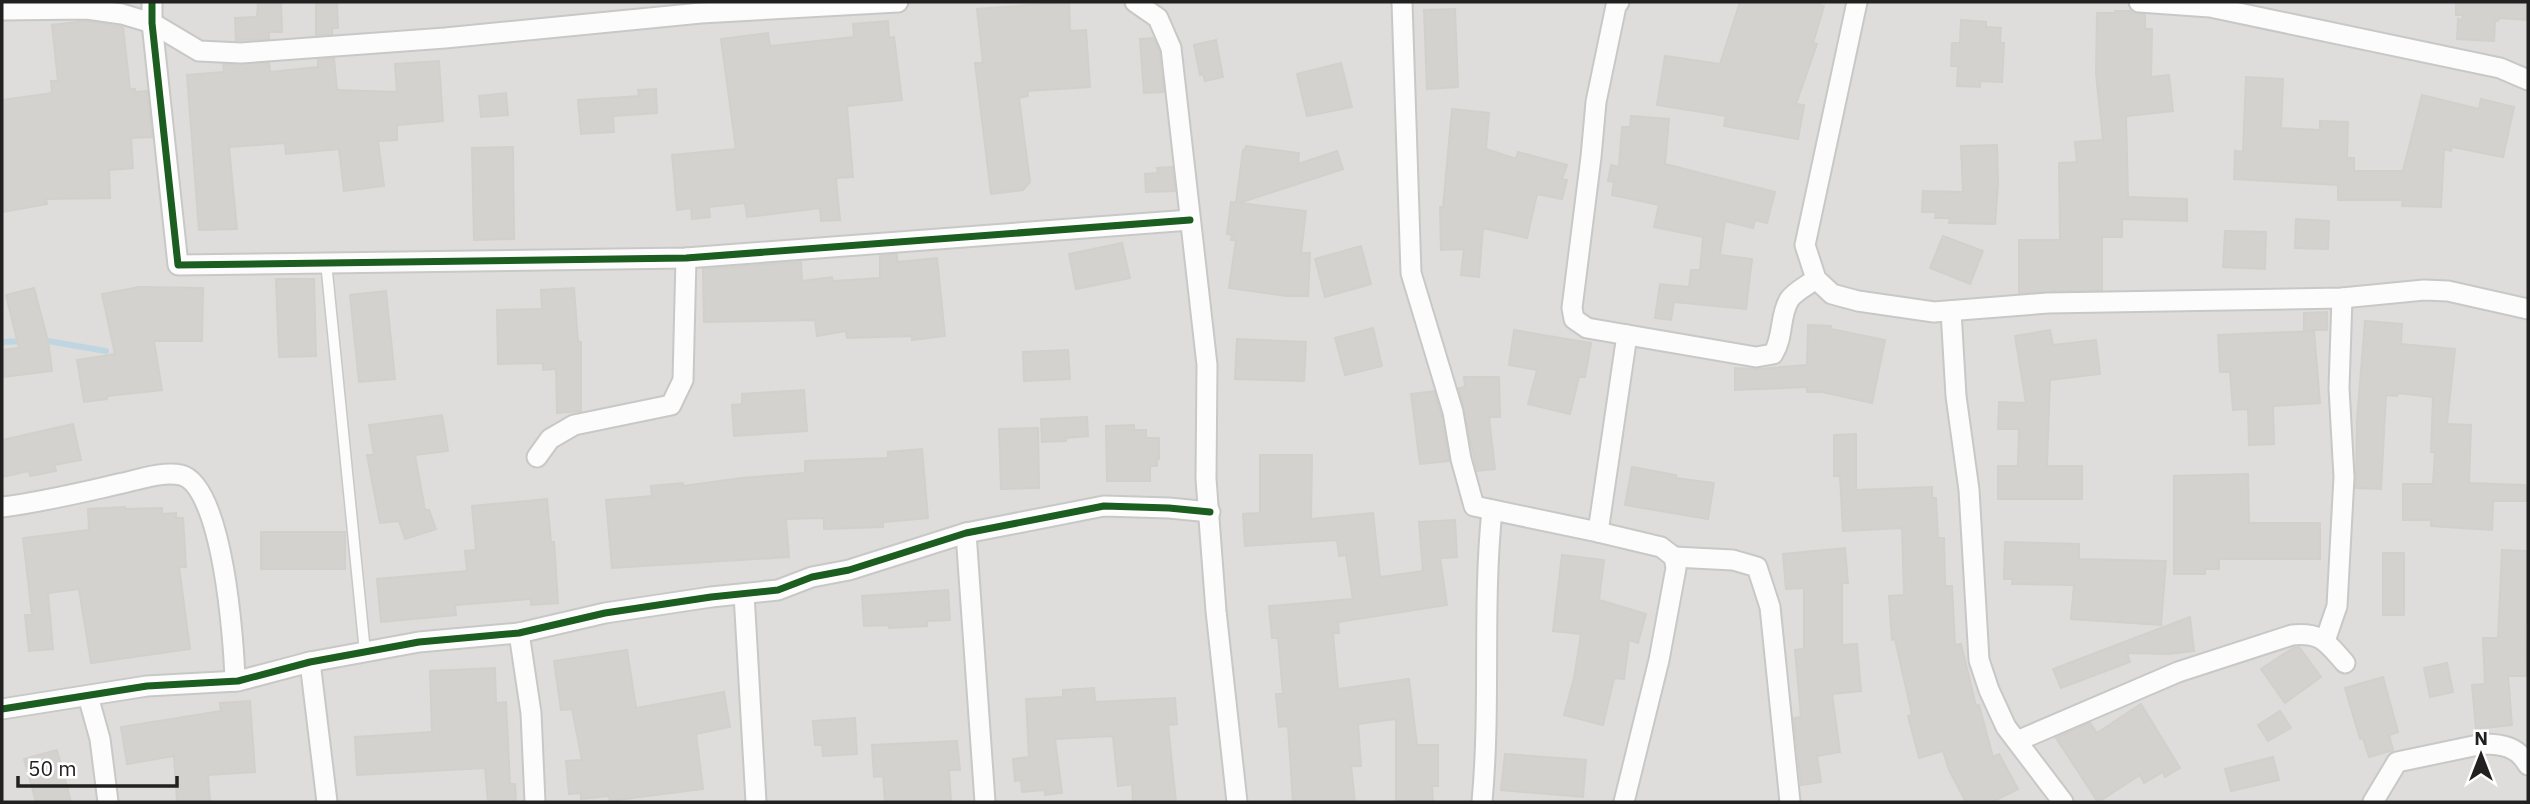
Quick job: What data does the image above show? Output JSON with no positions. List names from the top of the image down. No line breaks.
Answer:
{"scale_bar":"50 m","north":"top"}
